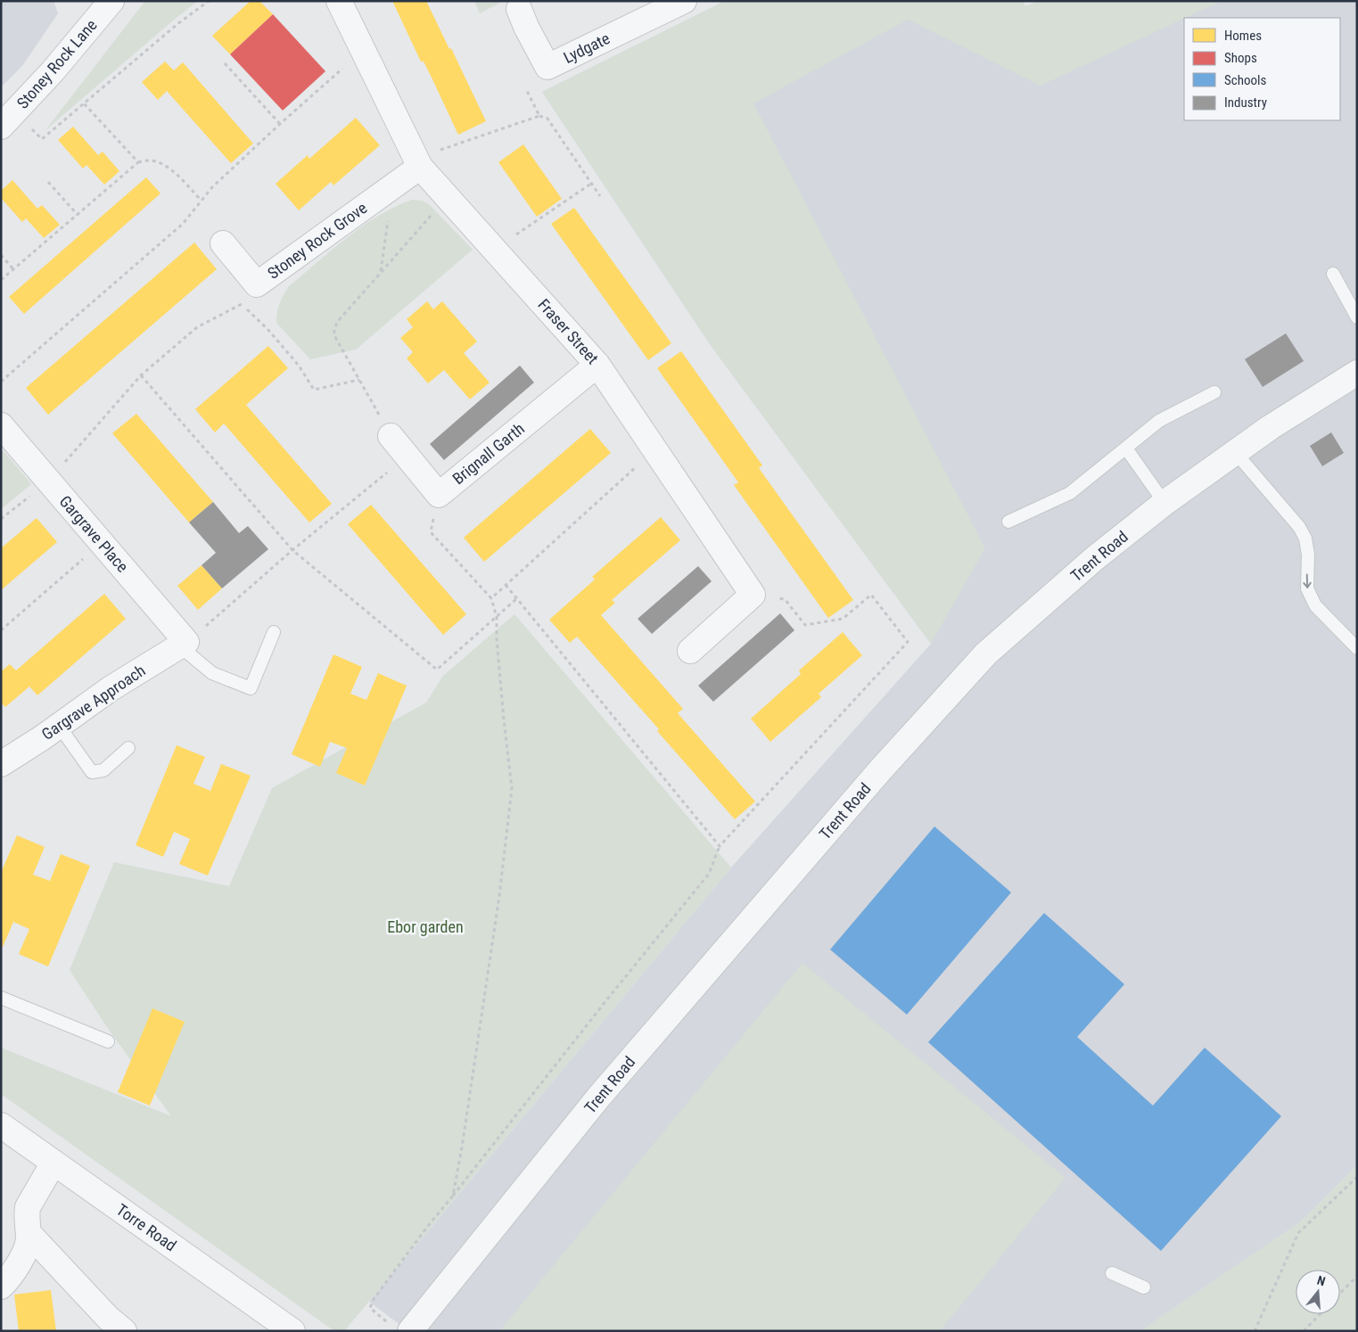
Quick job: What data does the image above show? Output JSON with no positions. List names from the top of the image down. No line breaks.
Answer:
{"streets":{"street":["Lydgate","Stoney Rock Lane","Stoney Rock Grove","Fraser Street","Brignall Garth","Gargrave Place","Trent Road","Gargrave Approach","Torre Road"]},"crossings":[["Stoney Rock Grove","Fraser Street"],["Fraser Street","Brignall Garth"],["Gargrave Place","Gargrave Approach"]],"parks":["Ebor garden"],"legend":["Homes","Shops","Schools","Industry"],"north":"top"}
